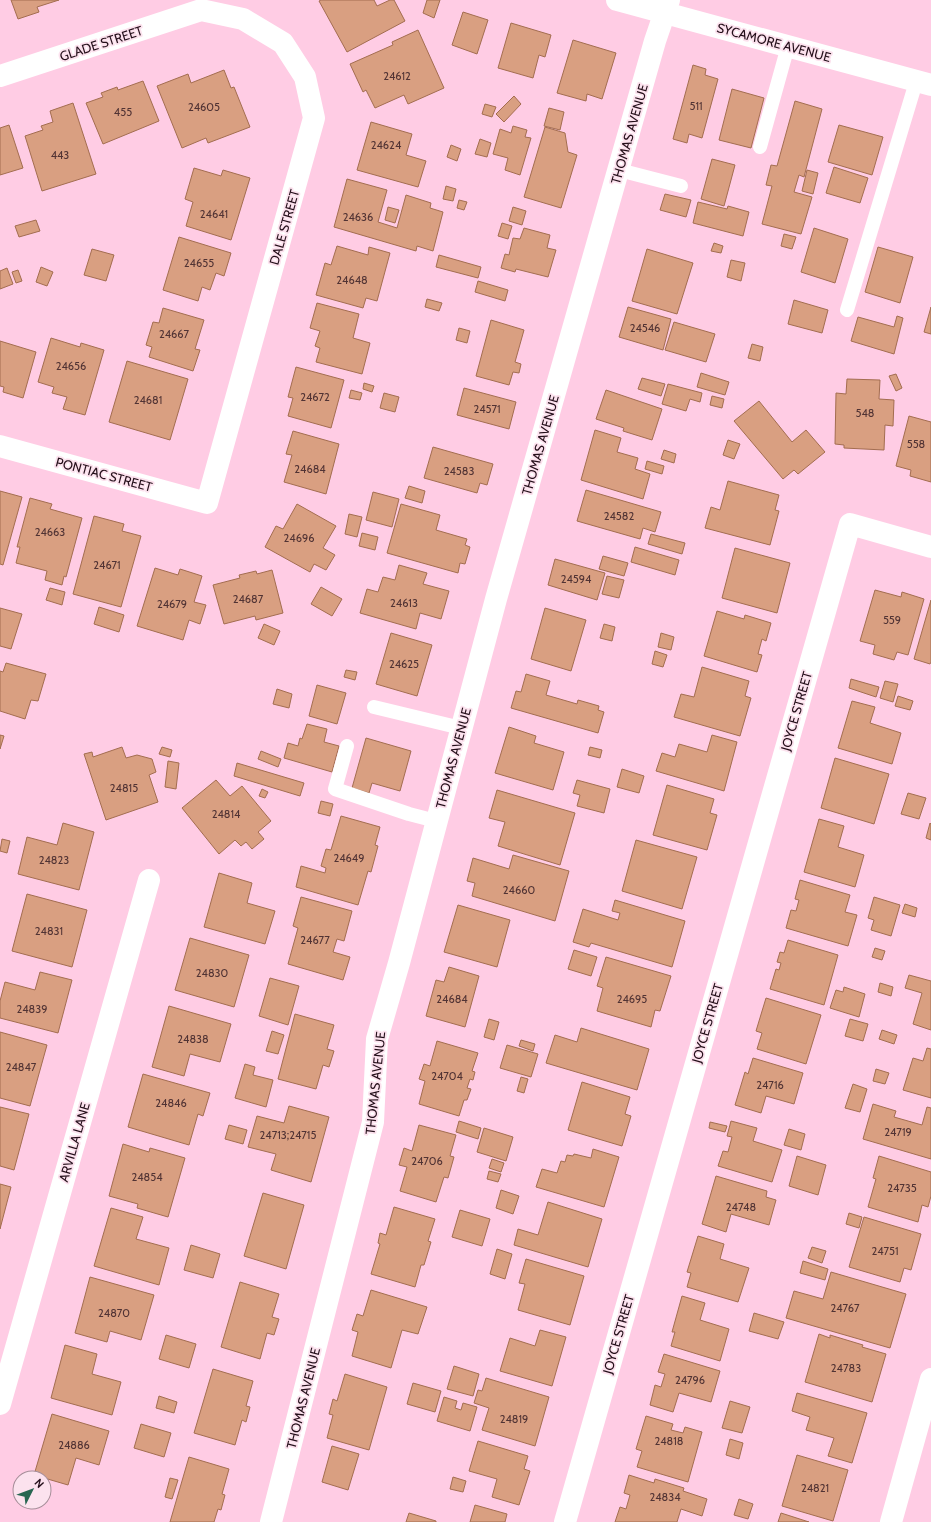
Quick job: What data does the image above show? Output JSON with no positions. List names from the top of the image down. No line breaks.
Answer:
{"streets":{"street":["SYCAMORE AVENUE","GLADE STREET","THOMAS AVENUE","DALE STREET","PONTIAC STREET","JOYCE STREET","ARVILLA LANE"]},"crossings":[["SYCAMORE AVENUE","THOMAS AVENUE"],["GLADE STREET","DALE STREET"],["DALE STREET","PONTIAC STREET"]],"house_numbers":["24612","511","24605","455","24624","443","24641","24636","24655","24648","24546","24667","24656","24672","24681","24571","548","558","24684","24583","24582","24663","24696","24671","24594","24687","24613","24679","559","24625","24815","24814","24649","24823","24660","24831","24677","24830","24684","24695","24839","24838","24847","24704","24716","24846","24719","24713;24715","24706","24854","24735","24748","24751","24767","24870","24783","24796","24819","24818","24886","24821","24834"],"north":"top right"}
